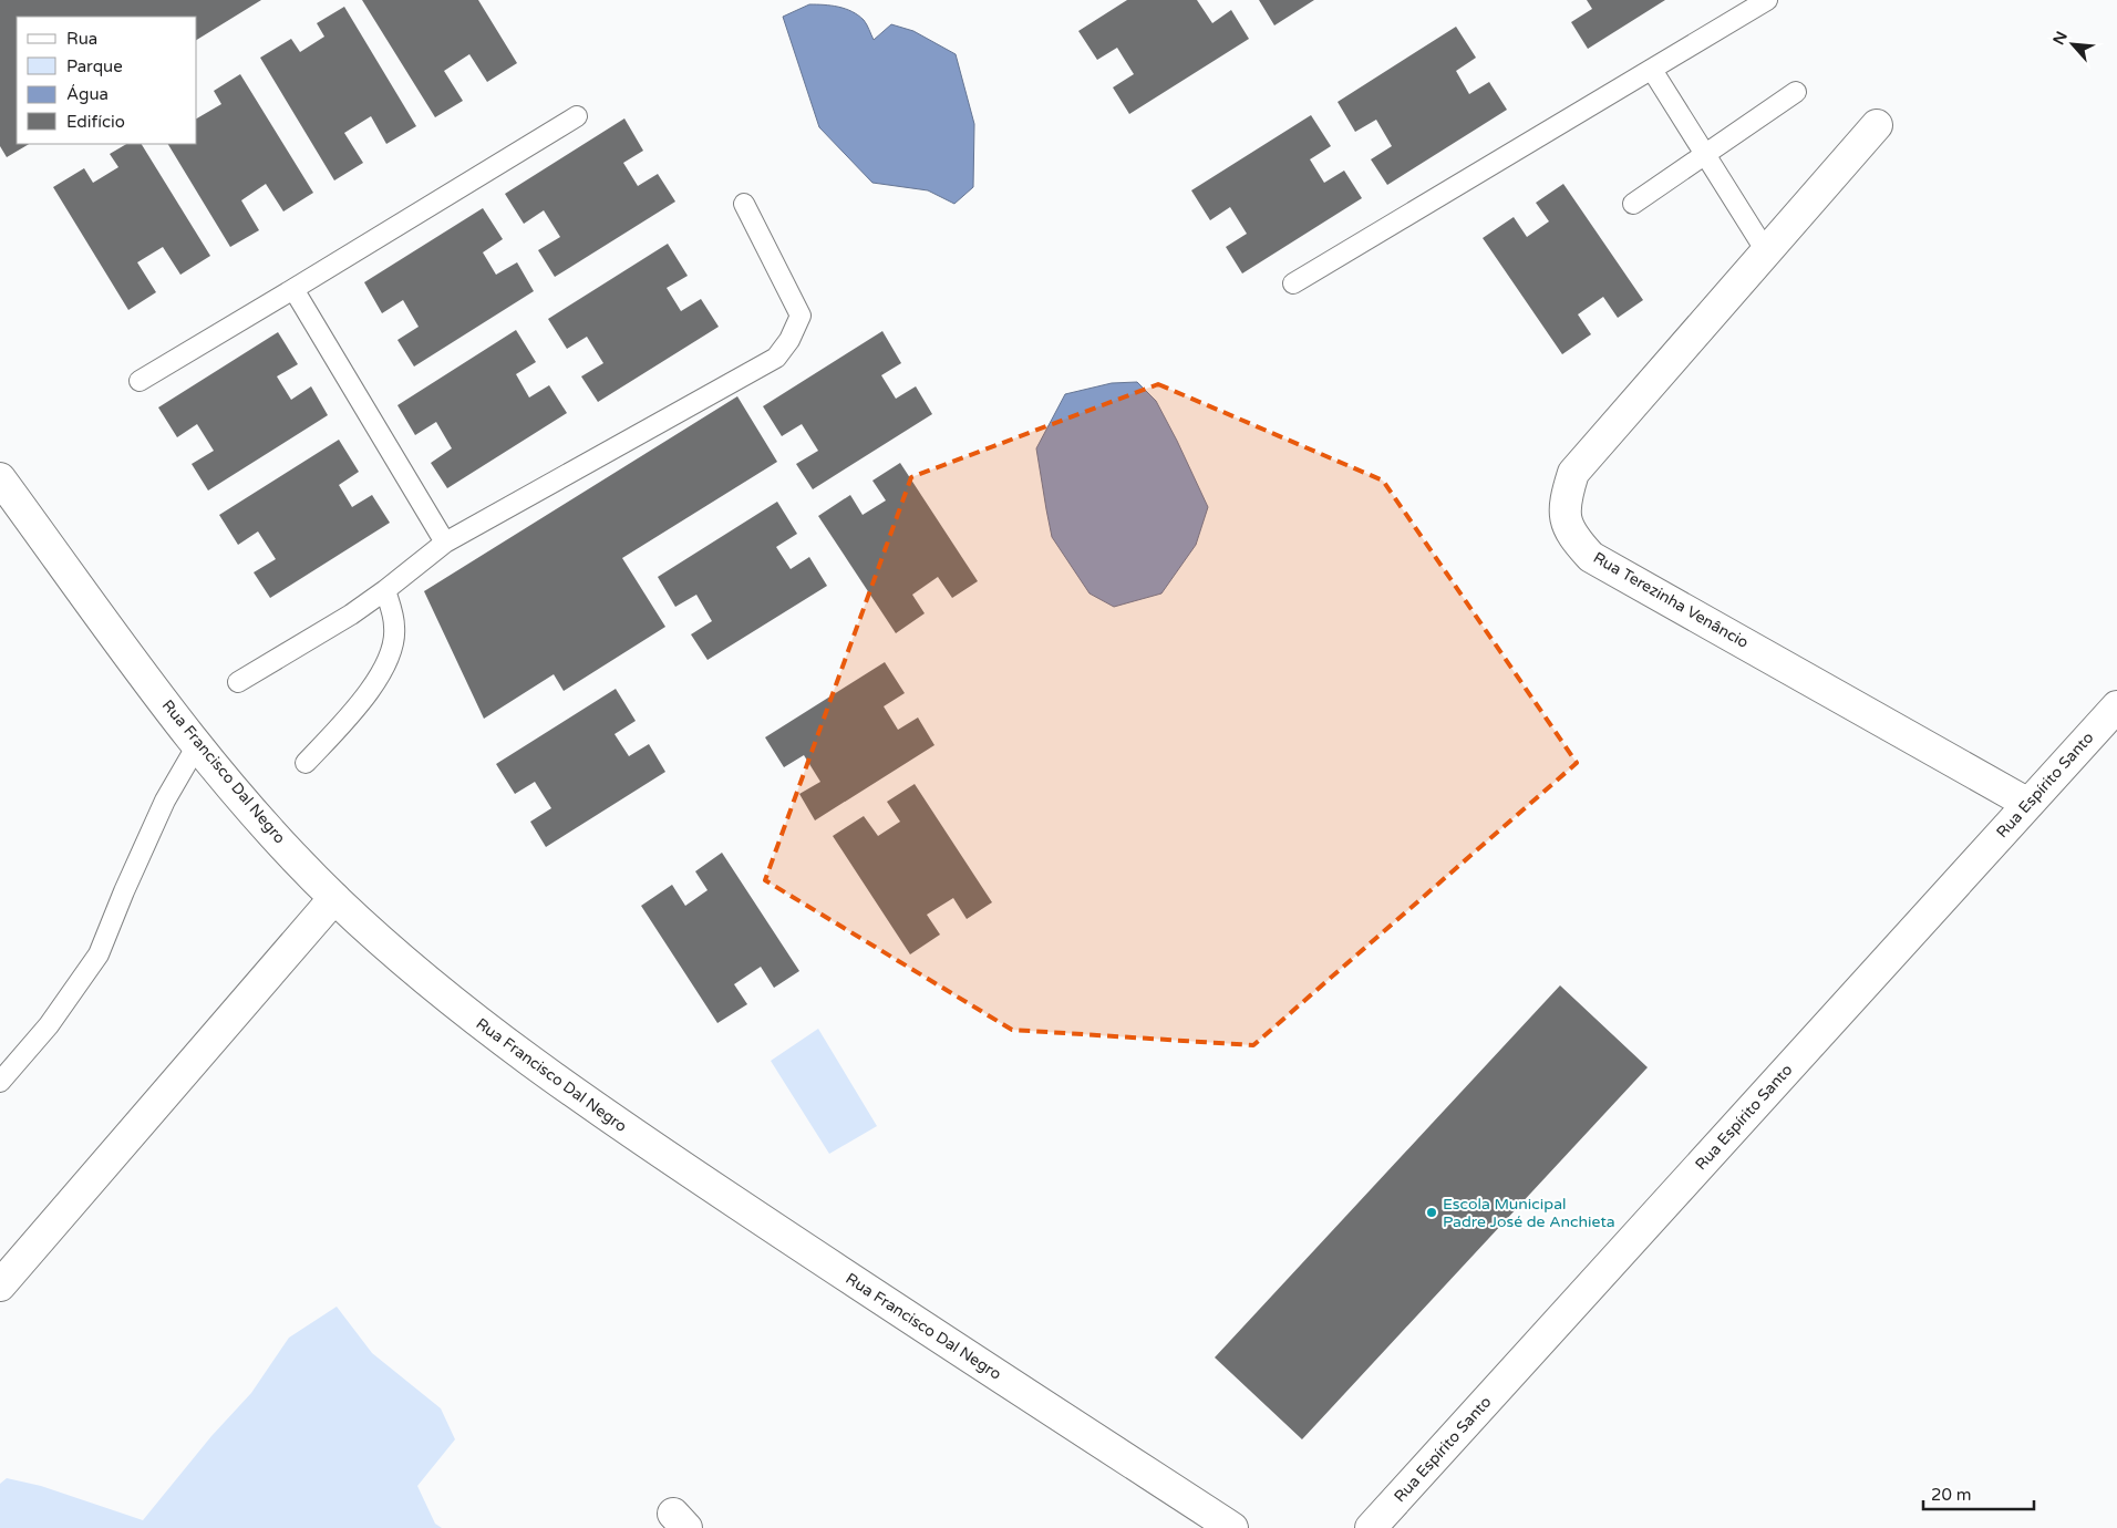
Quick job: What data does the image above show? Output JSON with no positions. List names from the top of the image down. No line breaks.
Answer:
{"streets":{"street":["Rua Terezinha Venâncio","Rua Francisco Dal Negro","Rua Espírito Santo"]},"crossings":[["Rua Terezinha Venâncio","Rua Espírito Santo"]],"places":["Escola Municipal Padre José de Anchieta"],"legend":["Rua","Parque","Água","Edifício"],"scale_bar":"20 m","north":"top left"}
